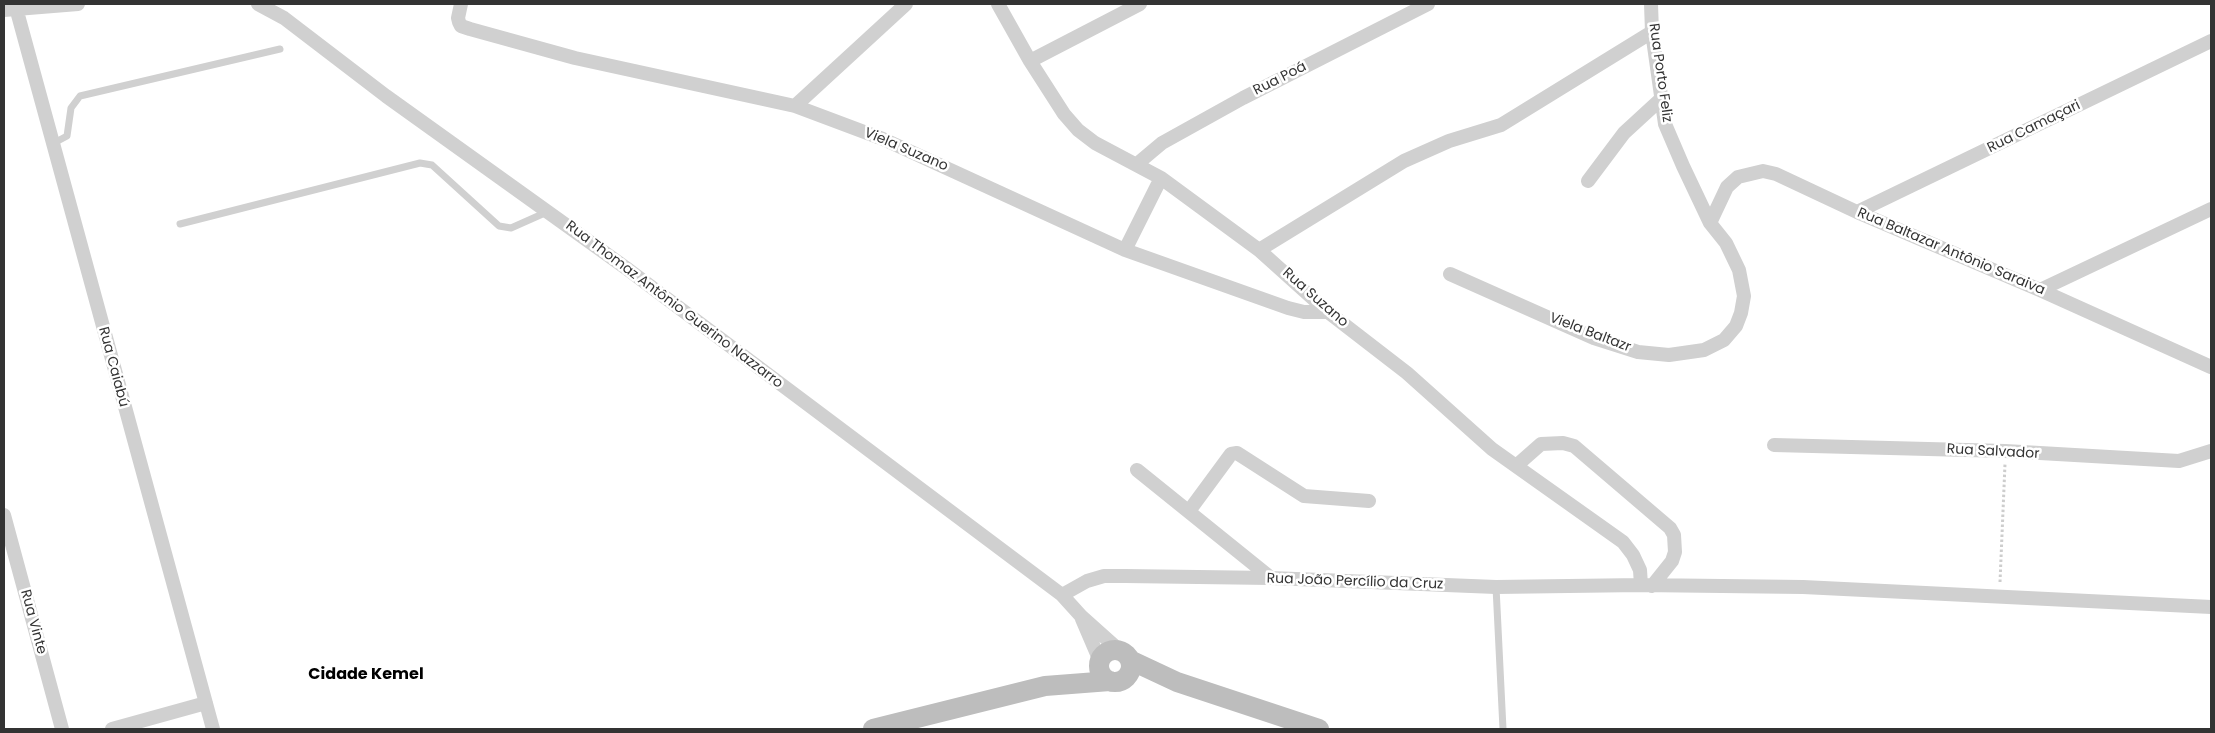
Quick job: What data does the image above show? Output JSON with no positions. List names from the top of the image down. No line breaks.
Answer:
{"streets":{"street":["Rua Porto Feliz","Rua Poá","Rua Camaçari","Viela Suzano","Rua Baltazar Antônio Saraiva","Rua Suzano","Rua Thomaz Antônio Guerino Nazzarro","Viela Baltazr","Rua Caiabú","Rua Salvador","Rua João Percílio da Cruz","Rua Vinte"]},"crossings":[["Rua Porto Feliz","Rua Baltazar Antônio Saraiva"],["Rua Porto Feliz","Viela Baltazr"],["Rua Poá","Rua Suzano"],["Rua Camaçari","Rua Baltazar Antônio Saraiva"],["Viela Suzano","Rua Suzano"],["Rua Baltazar Antônio Saraiva","Viela Baltazr"],["Rua Suzano","Rua João Percílio da Cruz"],["Rua Thomaz Antônio Guerino Nazzarro","Rua João Percílio da Cruz"]],"districts":["Cidade Kemel"]}
